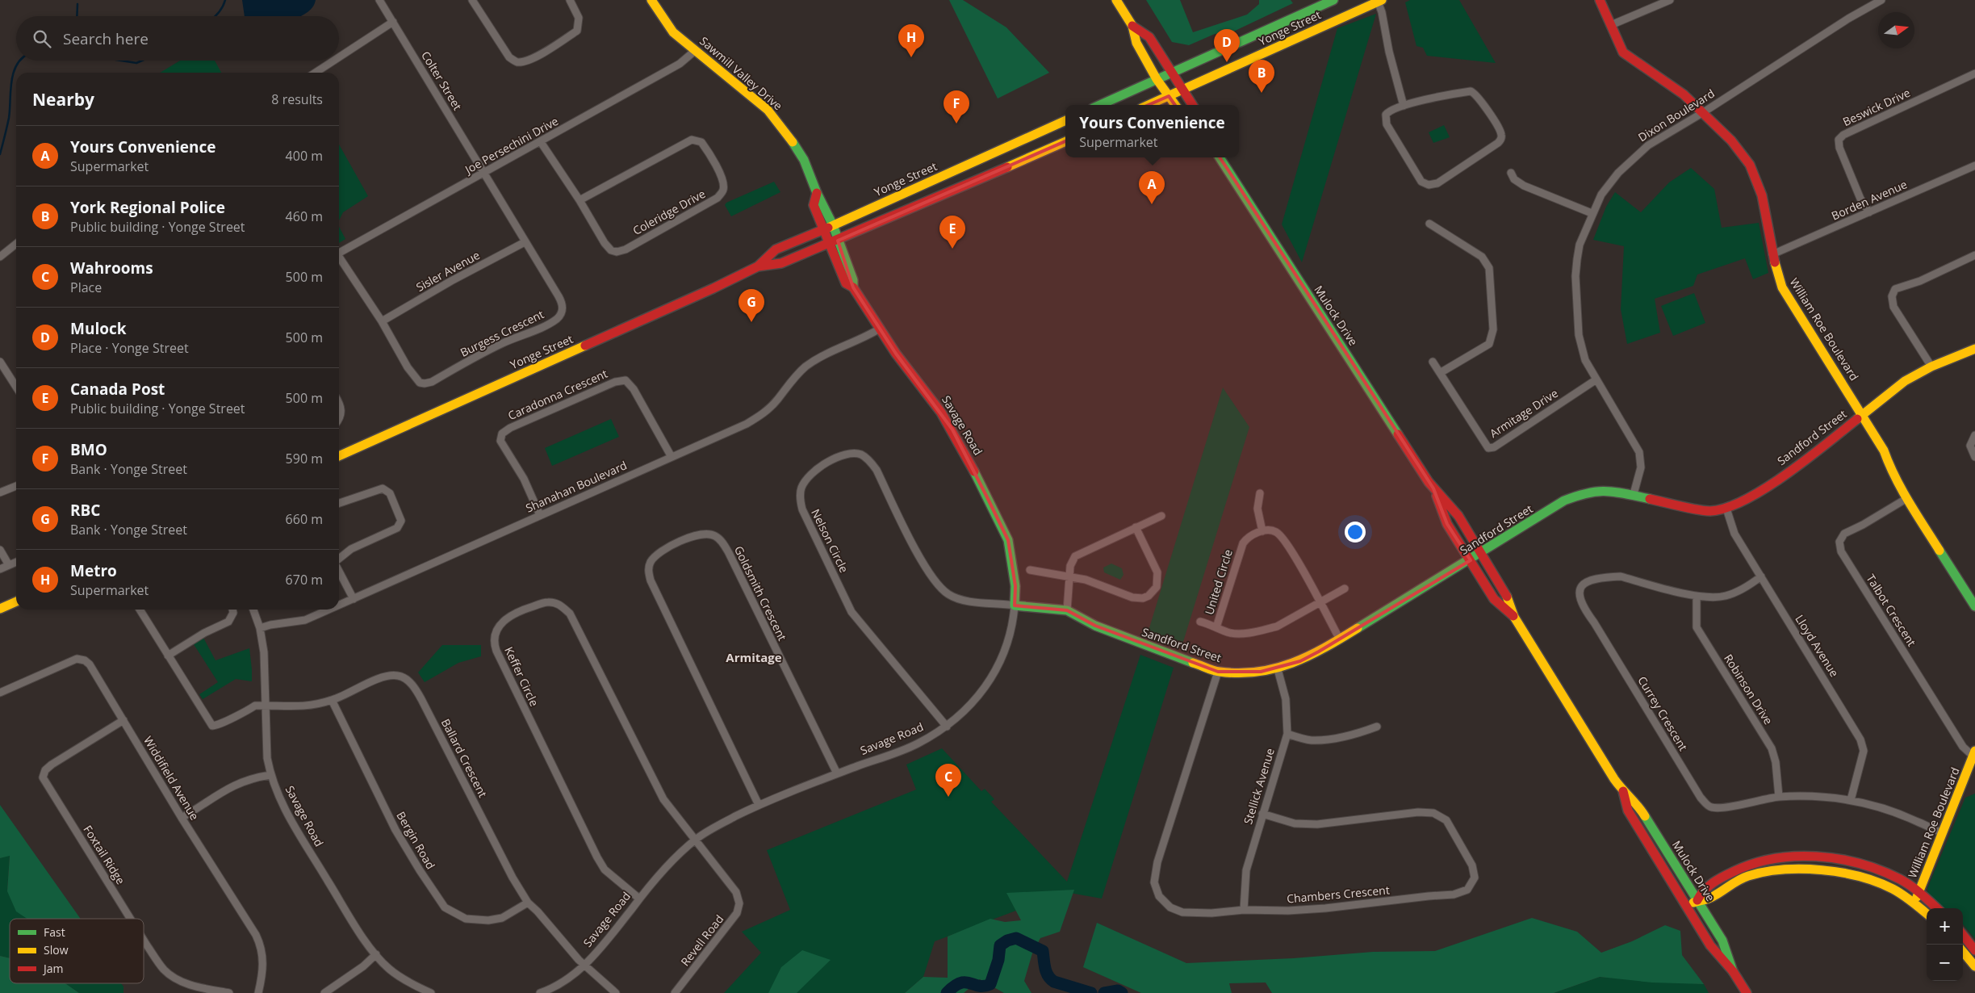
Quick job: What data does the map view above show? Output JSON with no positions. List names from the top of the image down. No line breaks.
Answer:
{"streets":{"main road":["Yonge Street","Sawmill Valley Drive","Mulock Drive","William Roe Boulevard","Savage Road","Sandford Street"],"street":["Colter Street","Beswick Drive","Dixon Boulevard","Joe Persechini Drive","Borden Avenue","Coleridge Drive","Sisler Avenue","Burgess Crescent","Caradonna Crescent","Armitage Drive","Shanahan Boulevard","Nelson Circle","United Circle","Goldsmith Crescent","Talbot Crescent","Lloyd Avenue","Keffer Circle","Robinson Drive","Currey Crescent","Ballard Crescent","Widdifield Avenue","Stellick Avenue","Bergin Road","Foxtail Ridge","Chambers Crescent","Revell Road"]},"crossings":[["Yonge Street","Sawmill Valley Drive"],["Yonge Street","Savage Road"],["Sawmill Valley Drive","Joe Persechini Drive"],["Sawmill Valley Drive","Savage Road"],["Colter Street","Joe Persechini Drive"],["Colter Street","Burgess Crescent"],["Beswick Drive","Borden Avenue"],["Dixon Boulevard","William Roe Boulevard"],["Dixon Boulevard","Armitage Drive"],["Dixon Boulevard","Sandford Street"],["Joe Persechini Drive","Coleridge Drive"],["Joe Persechini Drive","Burgess Crescent"],["Borden Avenue","William Roe Boulevard"],["Sisler Avenue","Burgess Crescent"],["Mulock Drive","Sandford Street"],["William Roe Boulevard","Sandford Street"],["William Roe Boulevard","Talbot Crescent"],["William Roe Boulevard","Currey Crescent"],["Caradonna Crescent","Shanahan Boulevard"],["Savage Road","Sandford Street"],["Savage Road","Shanahan Boulevard"],["Savage Road","Nelson Circle"],["Savage Road","Goldsmith Crescent"],["Savage Road","Keffer Circle"],["Savage Road","Ballard Crescent"],["Savage Road","Revell Road"],["Sandford Street","Nelson Circle"],["Sandford Street","Lloyd Avenue"],["Sandford Street","Stellick Avenue"],["Sandford Street","Chambers Crescent"],["Lloyd Avenue","Currey Crescent"],["Keffer Circle","Revell Road"],["Robinson Drive","Currey Crescent"],["Ballard Crescent","Bergin Road"],["Widdifield Avenue","Foxtail Ridge"],["Stellick Avenue","Chambers Crescent"]],"districts":["Armitage"],"legend":["Fast","Slow","Jam"],"north":"right","page":{"search":"Search here","pins":["H","D","B","F","A","E","G","C"],"heading":["Nearby","8 results"],"popup":["Yours Convenience","Supermarket"],"list":[{"mark":"A","name":"Yours Convenience","note":"Supermarket","value":"400 m"},{"mark":"B","name":"York Regional Police","note":"Public building · Yonge Street","value":"460 m"},{"mark":"C","name":"Wahrooms","note":"Place","value":"500 m"},{"mark":"D","name":"Mulock","note":"Place · Yonge Street","value":"500 m"},{"mark":"E","name":"Canada Post","note":"Public building · Yonge Street","value":"500 m"},{"mark":"F","name":"BMO","note":"Bank · Yonge Street","value":"590 m"},{"mark":"G","name":"RBC","note":"Bank · Yonge Street","value":"660 m"},{"mark":"H","name":"Metro","note":"Supermarket","value":"670 m"}],"map_buttons":["+","−"]}}
